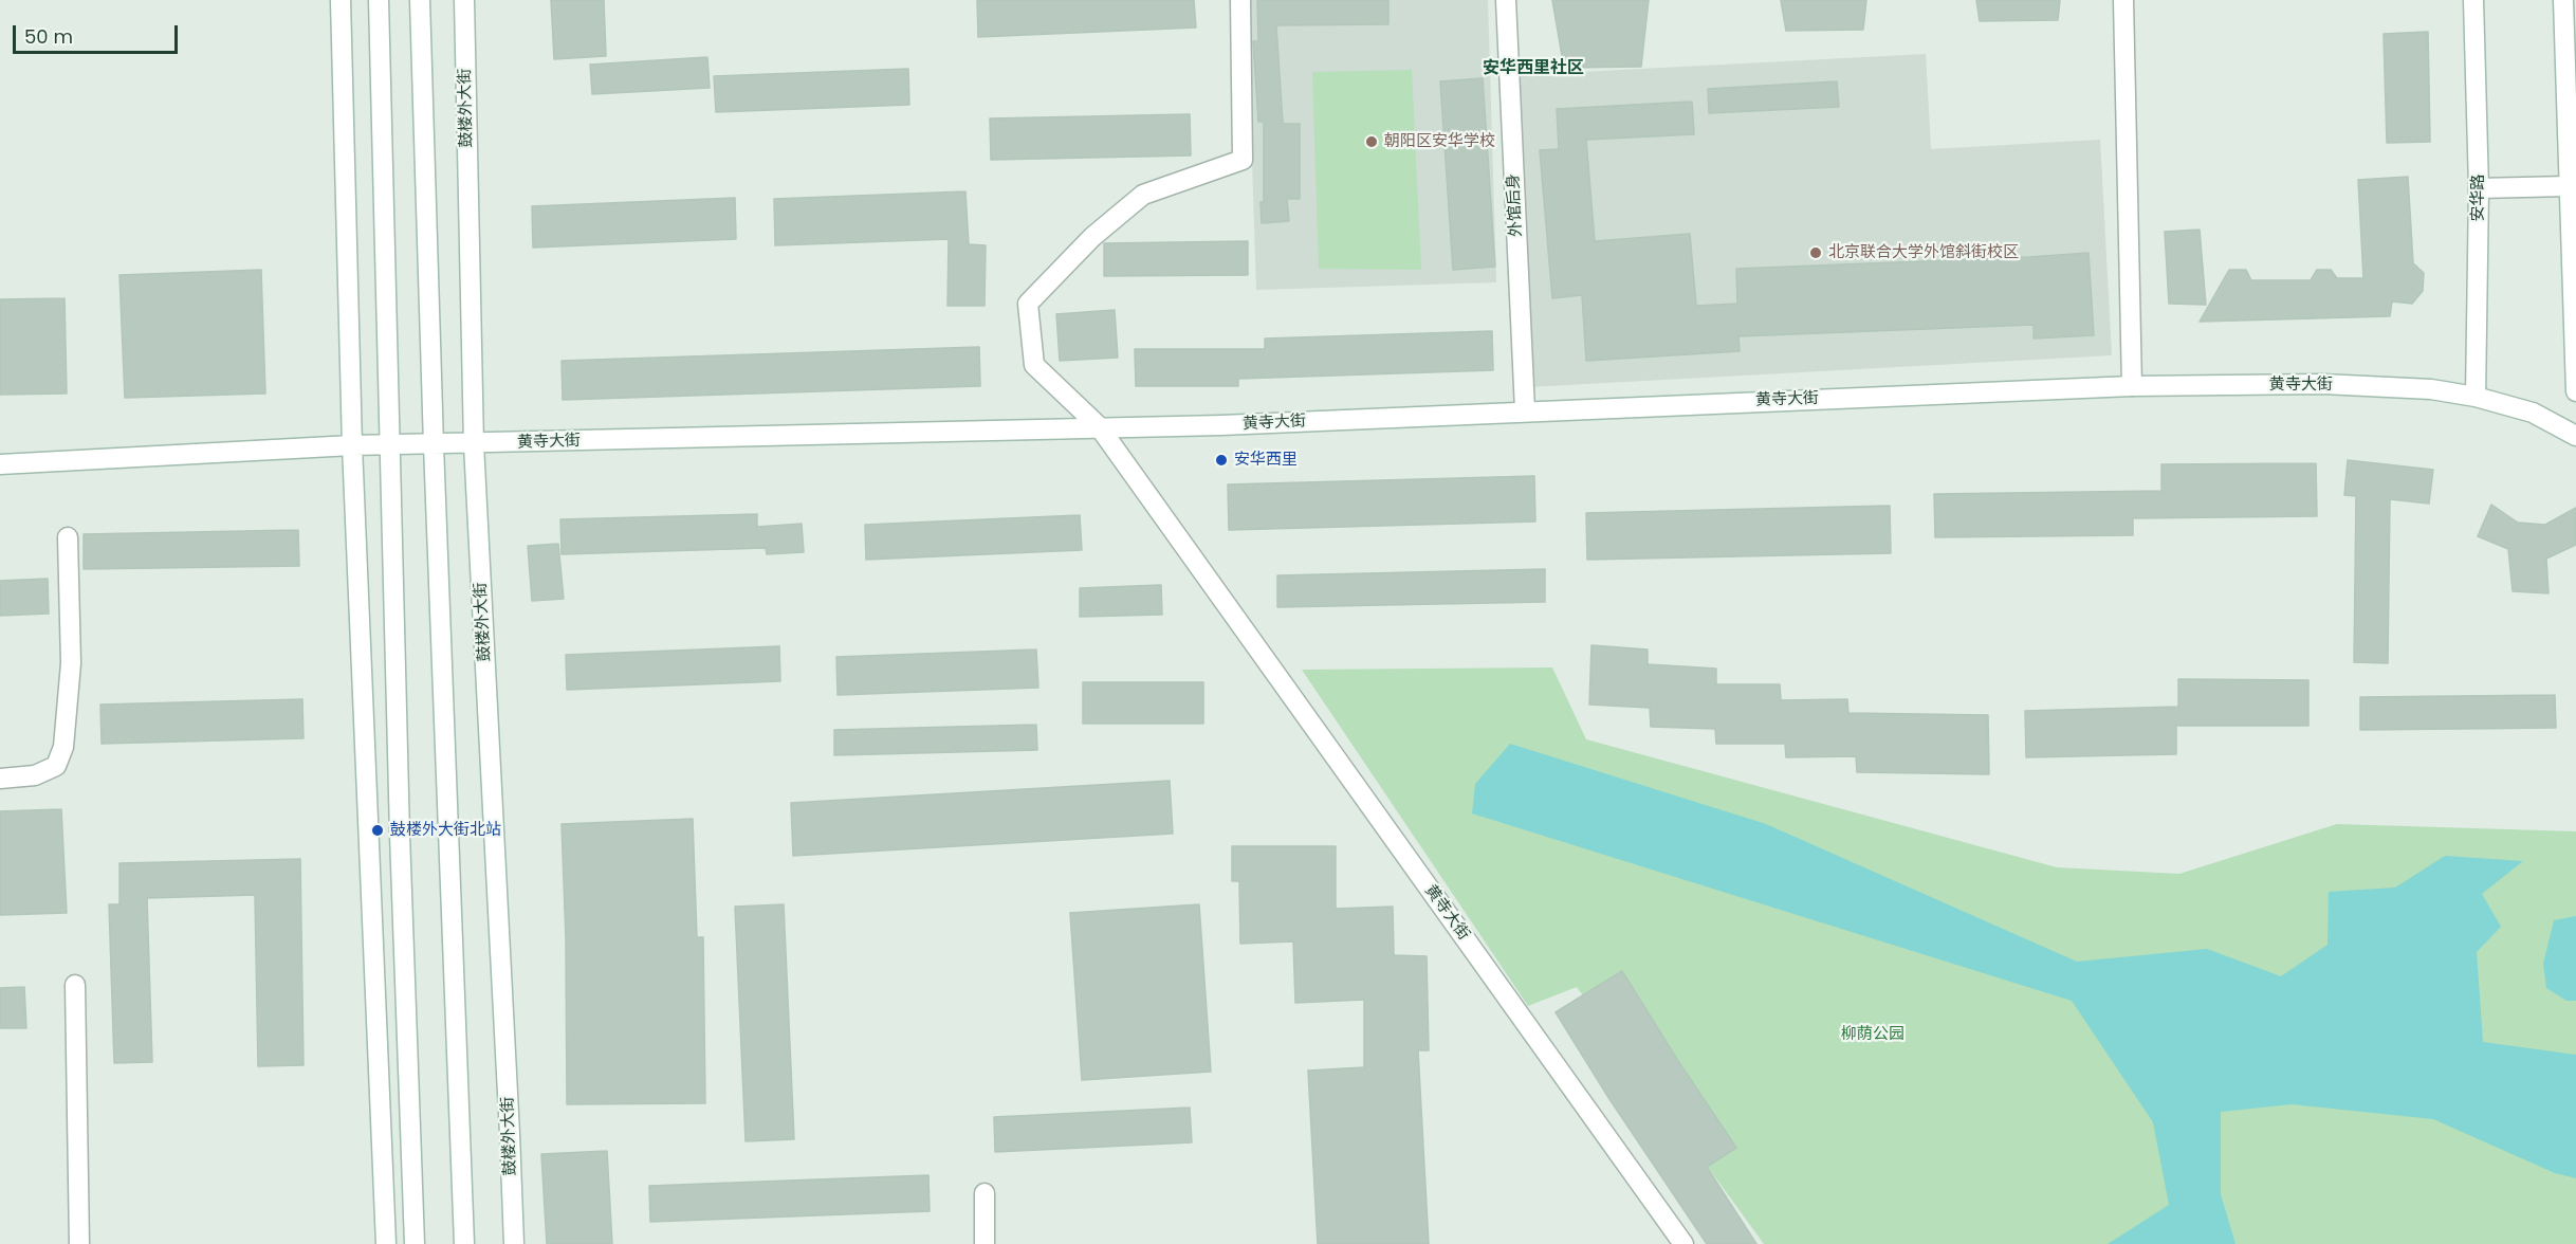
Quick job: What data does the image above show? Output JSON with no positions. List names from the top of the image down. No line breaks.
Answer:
{"streets":{"street":["鼓楼外大街","安华路","外馆后身","黄寺大街"]},"crossings":[["鼓楼外大街","黄寺大街"],["安华路","黄寺大街"],["外馆后身","黄寺大街"]],"districts":["安华西里社区"],"parks":["柳荫公园"],"places":["朝阳区安华学校","北京联合大学外馆斜街校区","安华西里","鼓楼外大街北站"],"scale_bar":"50 m"}
